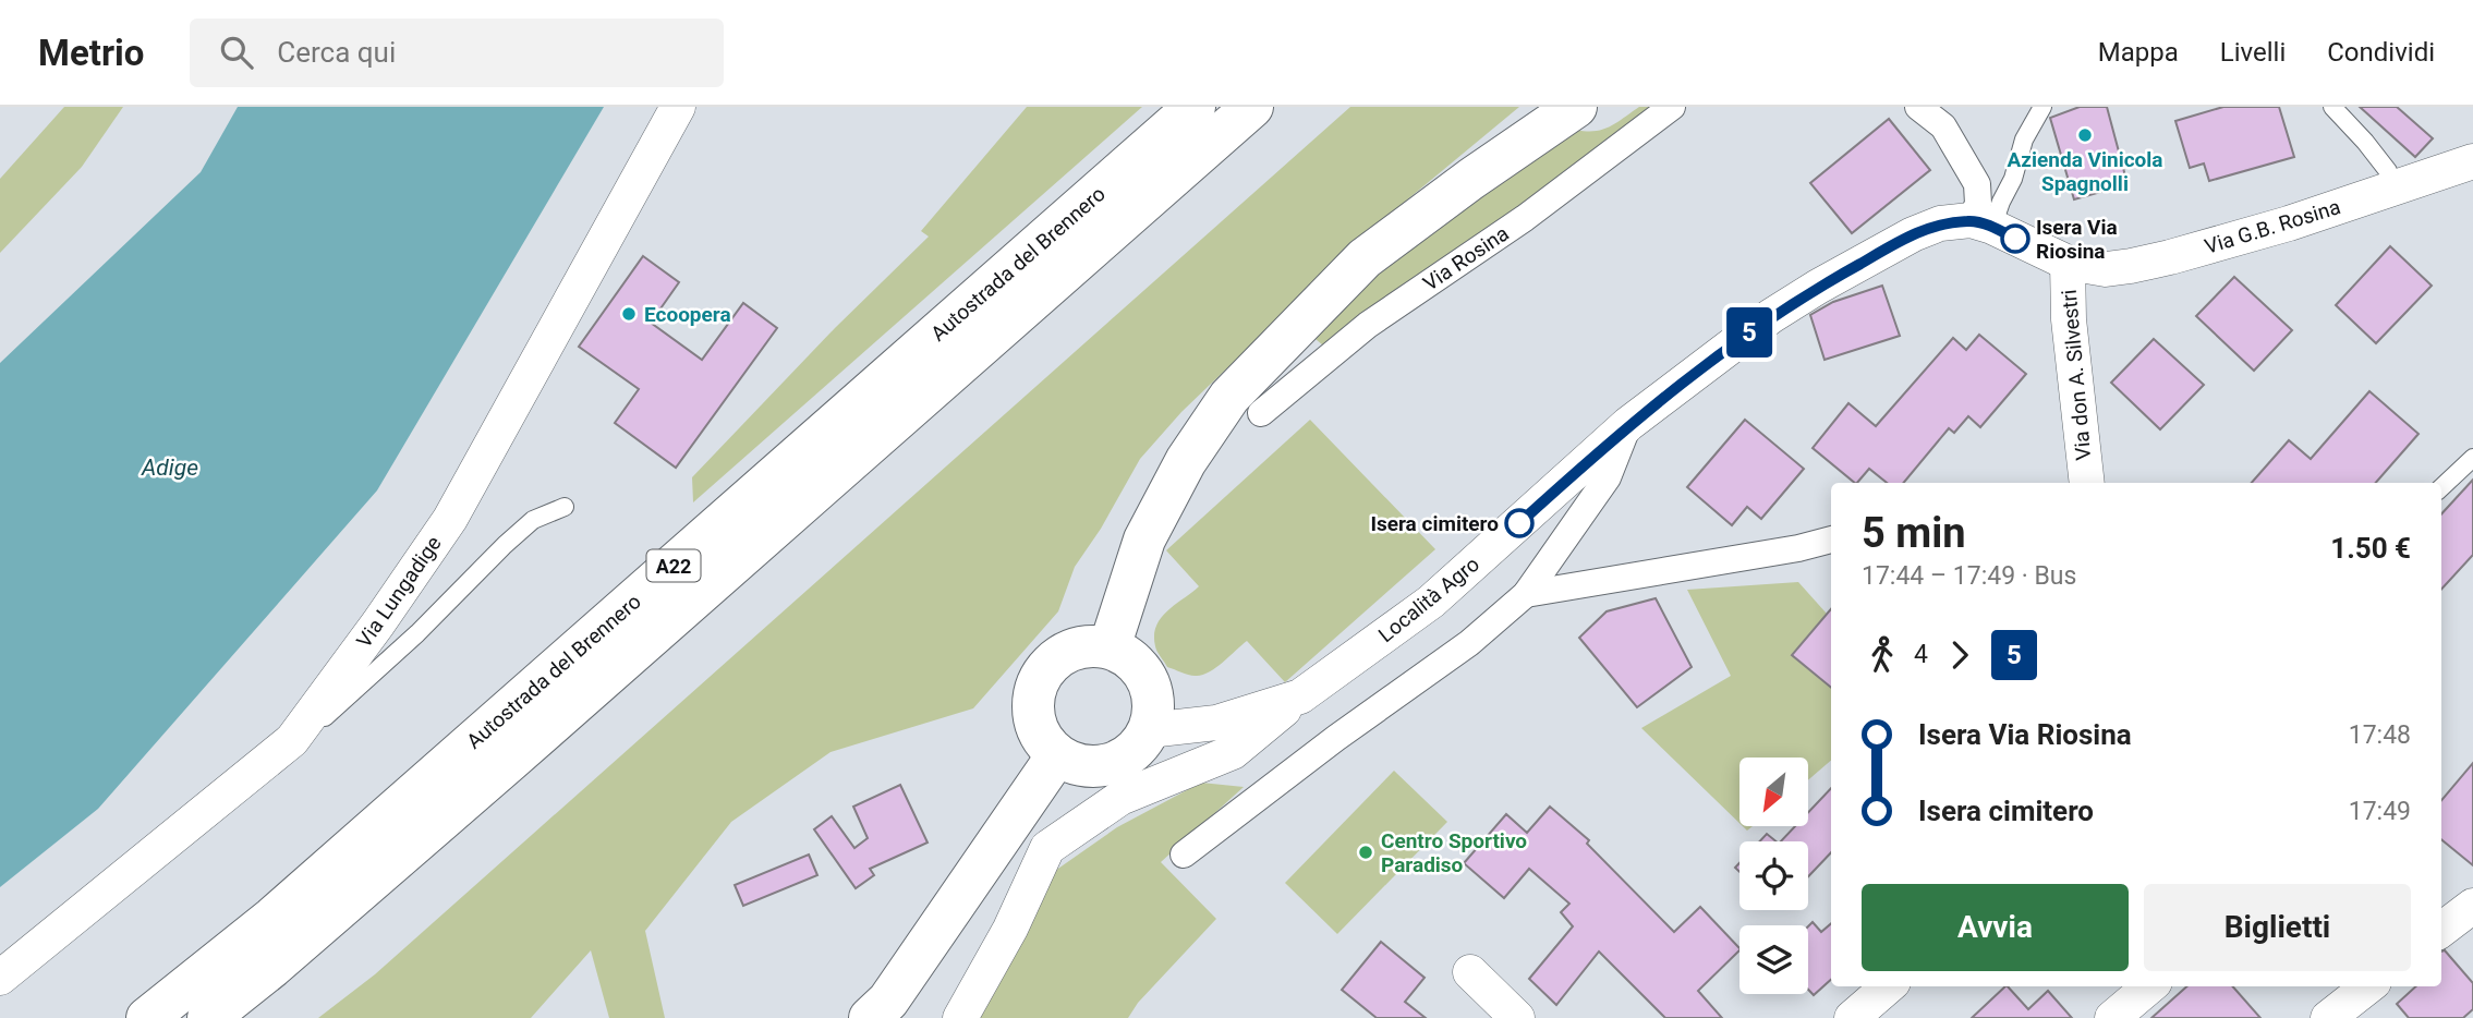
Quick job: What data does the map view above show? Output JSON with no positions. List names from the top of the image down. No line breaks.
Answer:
{"streets":{"main road":["Autostrada del Brennero","A22"],"street":["Via G.B. Rosina","Via Rosina","Via don A. Silvestri","Via Lungadige","Località Agro"]},"crossings":[["Via G.B. Rosina","Via don A. Silvestri"]],"water":["Adige"],"places":["Azienda Vinicola Spagnolli","Isera Via Riosina","Ecoopera","Isera cimitero","Centro Sportivo Paradiso"],"lines":["bus line 5"],"north":"bottom left","page":{"header":"Metrio","search":"Cerca qui","nav":["Mappa","Livelli","Condividi"],"on_map":"5","heading":["5 min","17:44 – 17:49 · Bus","1.50 €"],"legs":["4","5"],"list":[{"name":"Isera Via Riosina","value":"17:48"},{"name":"Isera cimitero","value":"17:49"}],"buttons":["Avvia","Biglietti"]}}
